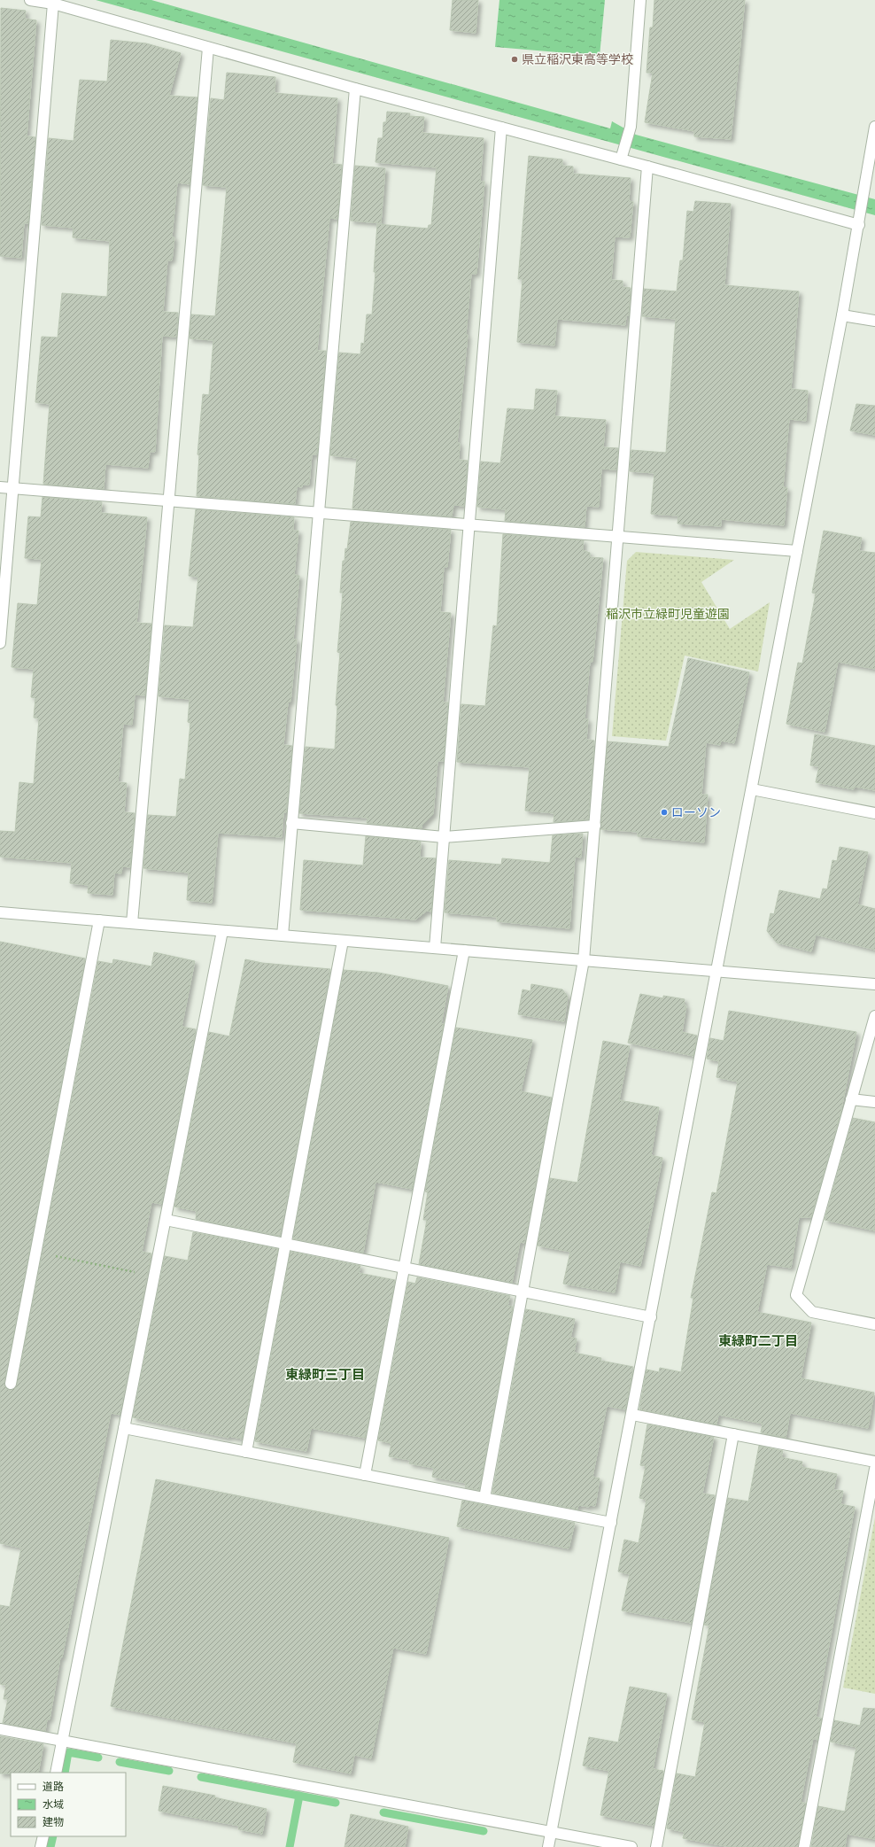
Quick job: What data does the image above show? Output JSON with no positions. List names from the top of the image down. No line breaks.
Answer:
{"districts":["東緑町二丁目","東緑町三丁目"],"parks":["稲沢市立緑町児童遊園"],"places":["県立稲沢東高等学校","ローソン"],"legend":["道路","水域","建物"]}
